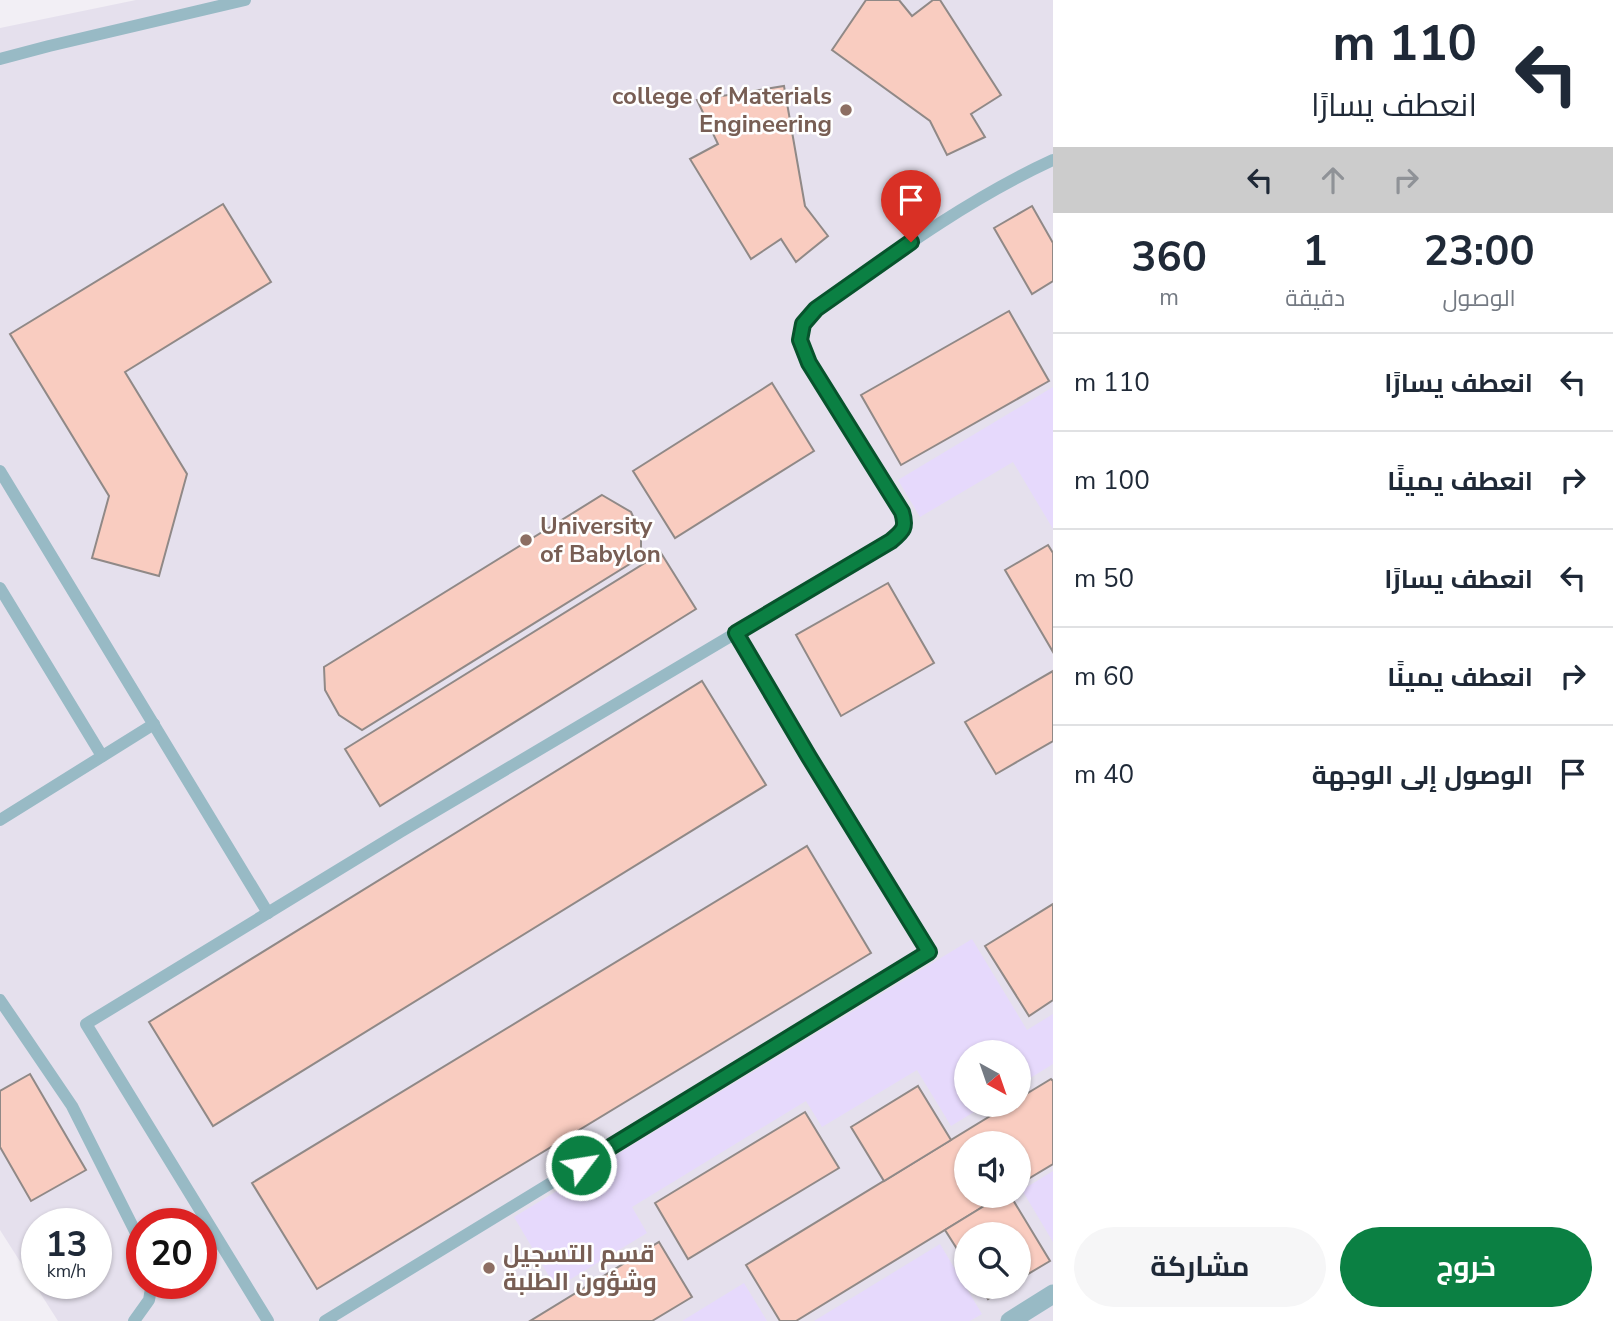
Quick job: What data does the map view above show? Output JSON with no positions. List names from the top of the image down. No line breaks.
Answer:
{"places":["college of Materials Engineering","University of Babylon","قسم التسجيل وشؤون الطلبة"],"north":"bottom right","page":{"turn":["110 m","انعطف يسارًا"],"eta":["23:00","الوصول","1","دقيقة","360","m"],"list":[{"name":"انعطف يسارًا","value":"110 m"},{"name":"انعطف يمينًا","value":"100 m"},{"name":"انعطف يسارًا","value":"50 m"},{"name":"انعطف يمينًا","value":"60 m"},{"name":"الوصول إلى الوجهة","value":"40 m"}],"speed":"13 km/h","limit":"20","buttons":["خروج","مشاركة"]}}
